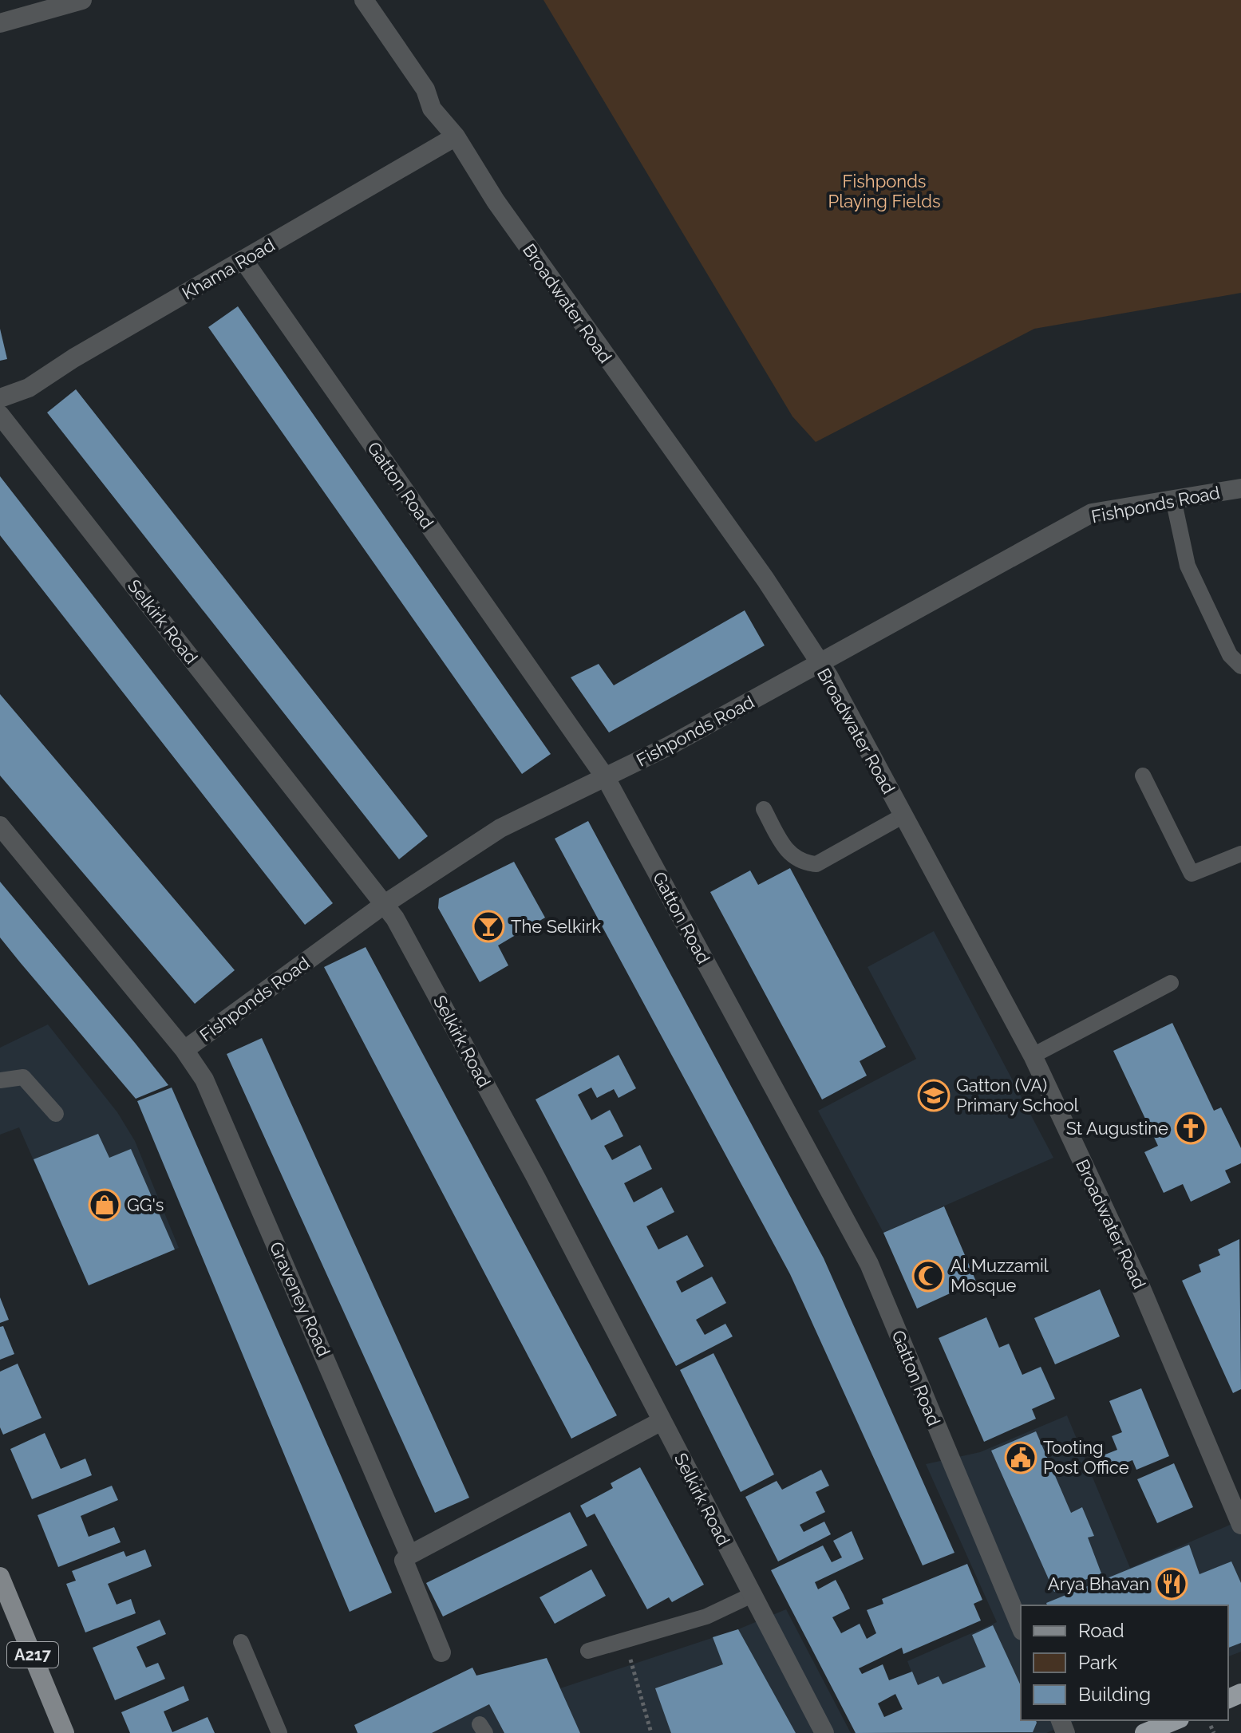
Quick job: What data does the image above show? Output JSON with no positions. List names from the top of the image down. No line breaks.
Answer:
{"streets":{"main road":["A217"],"street":["Khama Road","Broadwater Road","Gatton Road","Fishponds Road","Selkirk Road","Graveney Road"]},"crossings":[["Khama Road","Broadwater Road"],["Khama Road","Gatton Road"],["Broadwater Road","Fishponds Road"],["Gatton Road","Fishponds Road"],["Fishponds Road","Selkirk Road"],["Fishponds Road","Graveney Road"]],"parks":["Fishponds Playing Fields"],"places":{"bar":["The Selkirk"],"school or university":["Gatton (VA) Primary School"],"church":["St Augustine"],"shop":["GG's"],"mosque":["Al Muzzamil Mosque"],"public building":["Tooting Post Office"],"restaurant":["Arya Bhavan"]},"legend":["Road","Park","Building"]}
